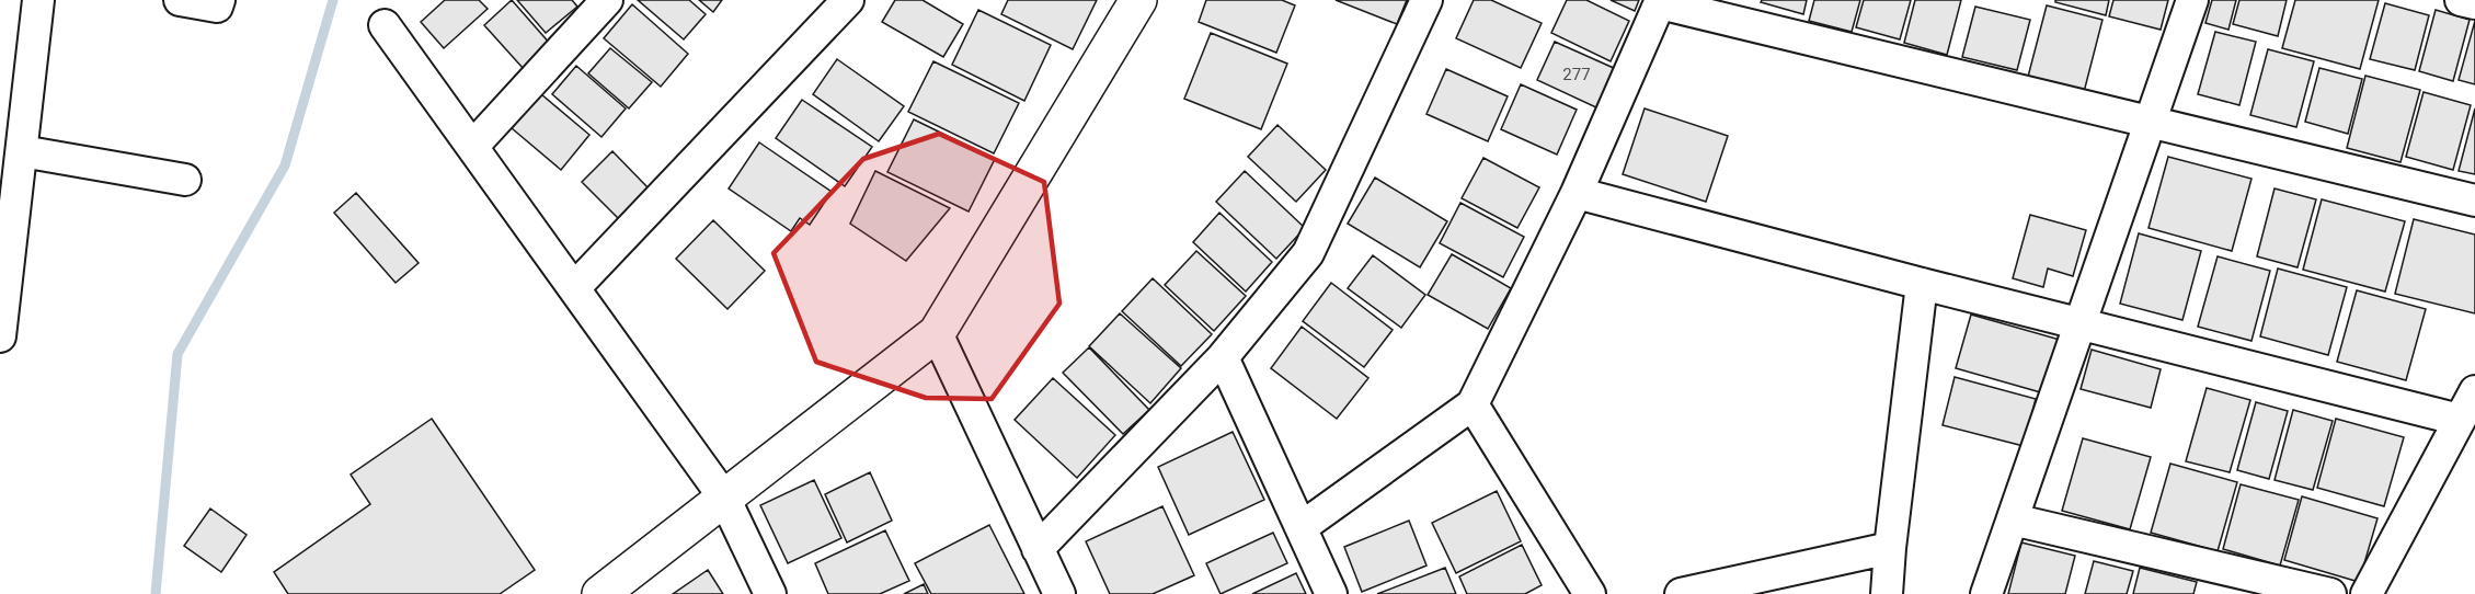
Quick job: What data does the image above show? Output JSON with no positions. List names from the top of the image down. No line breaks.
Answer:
{"house_numbers":["277"]}
